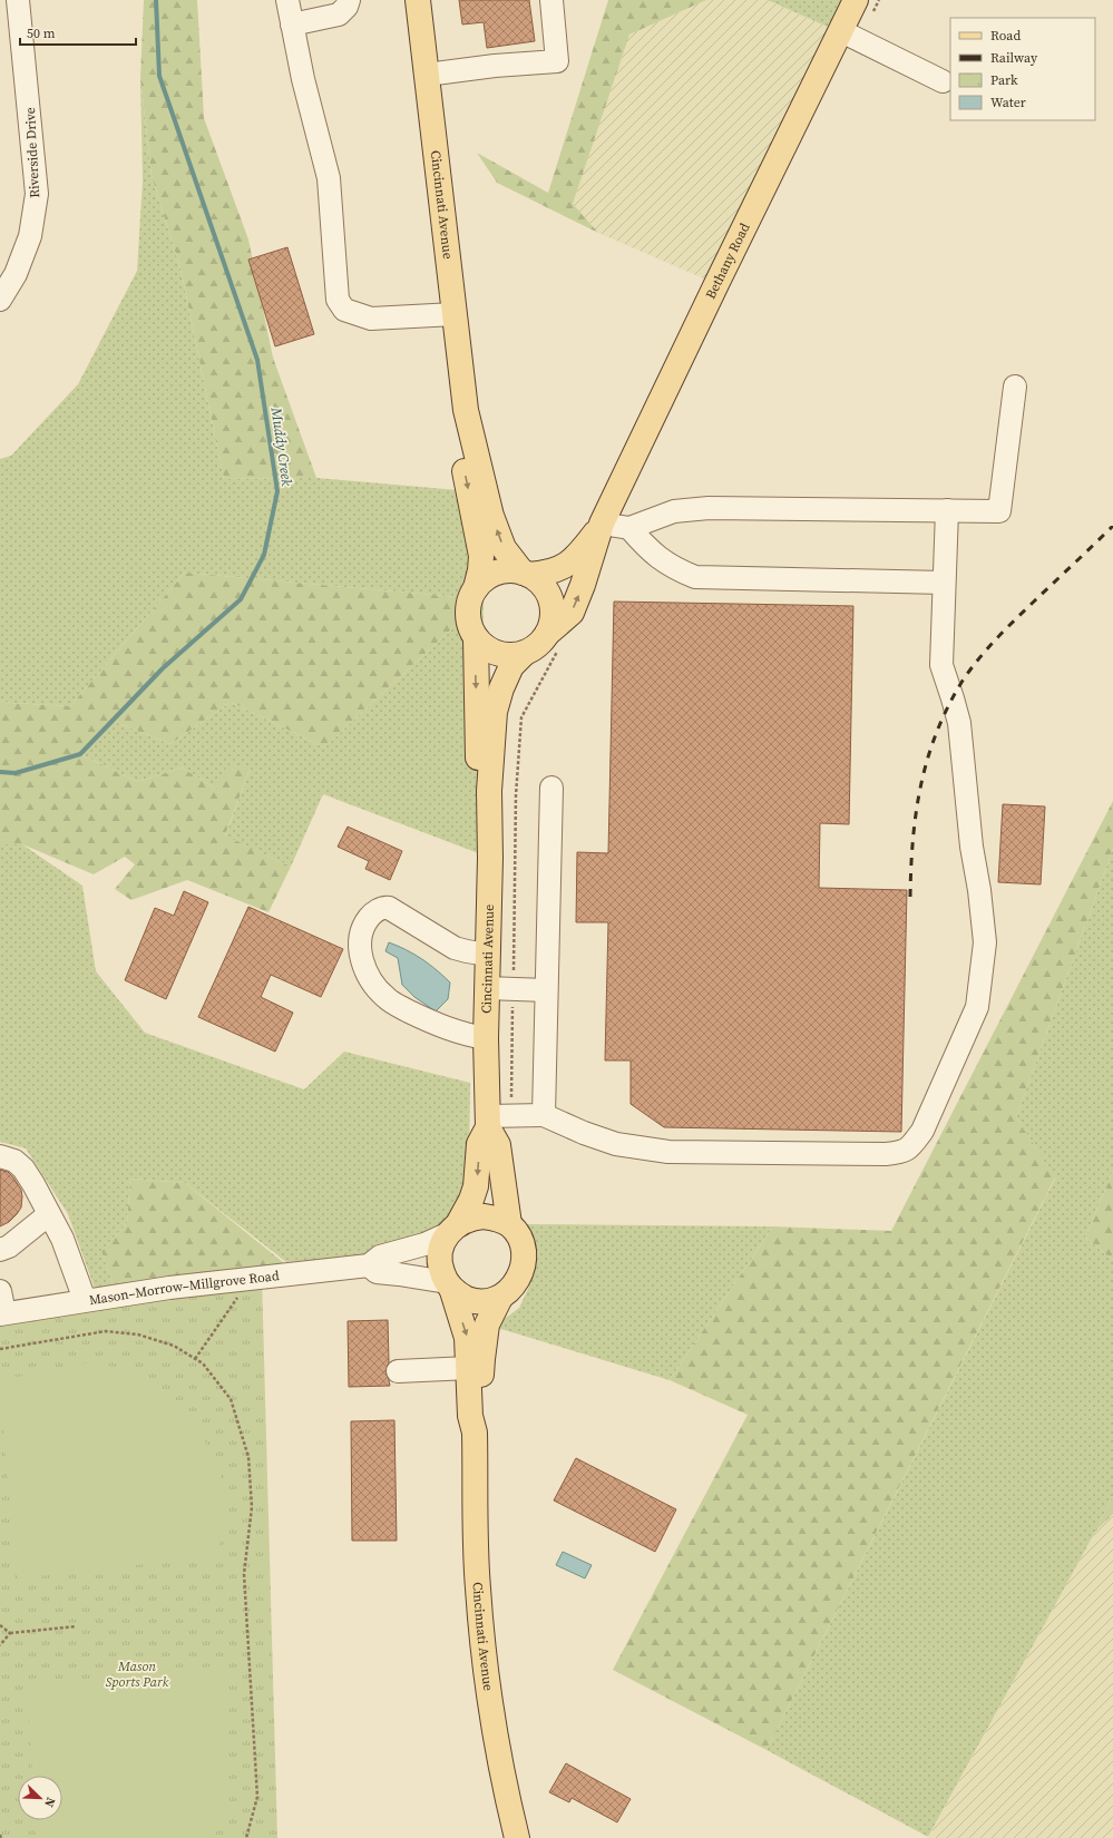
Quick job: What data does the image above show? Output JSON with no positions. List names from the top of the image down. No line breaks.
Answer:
{"streets":{"main road":["Cincinnati Avenue","Bethany Road"],"street":["Riverside Drive","Mason–Morrow–Millgrove Road"]},"crossings":[["Cincinnati Avenue","Bethany Road"],["Cincinnati Avenue","Mason–Morrow–Millgrove Road"]],"water":["Muddy Creek"],"parks":["Mason Sports Park"],"legend":["Road","Railway","Park","Water"],"scale_bar":"50 m","north":"bottom right"}
